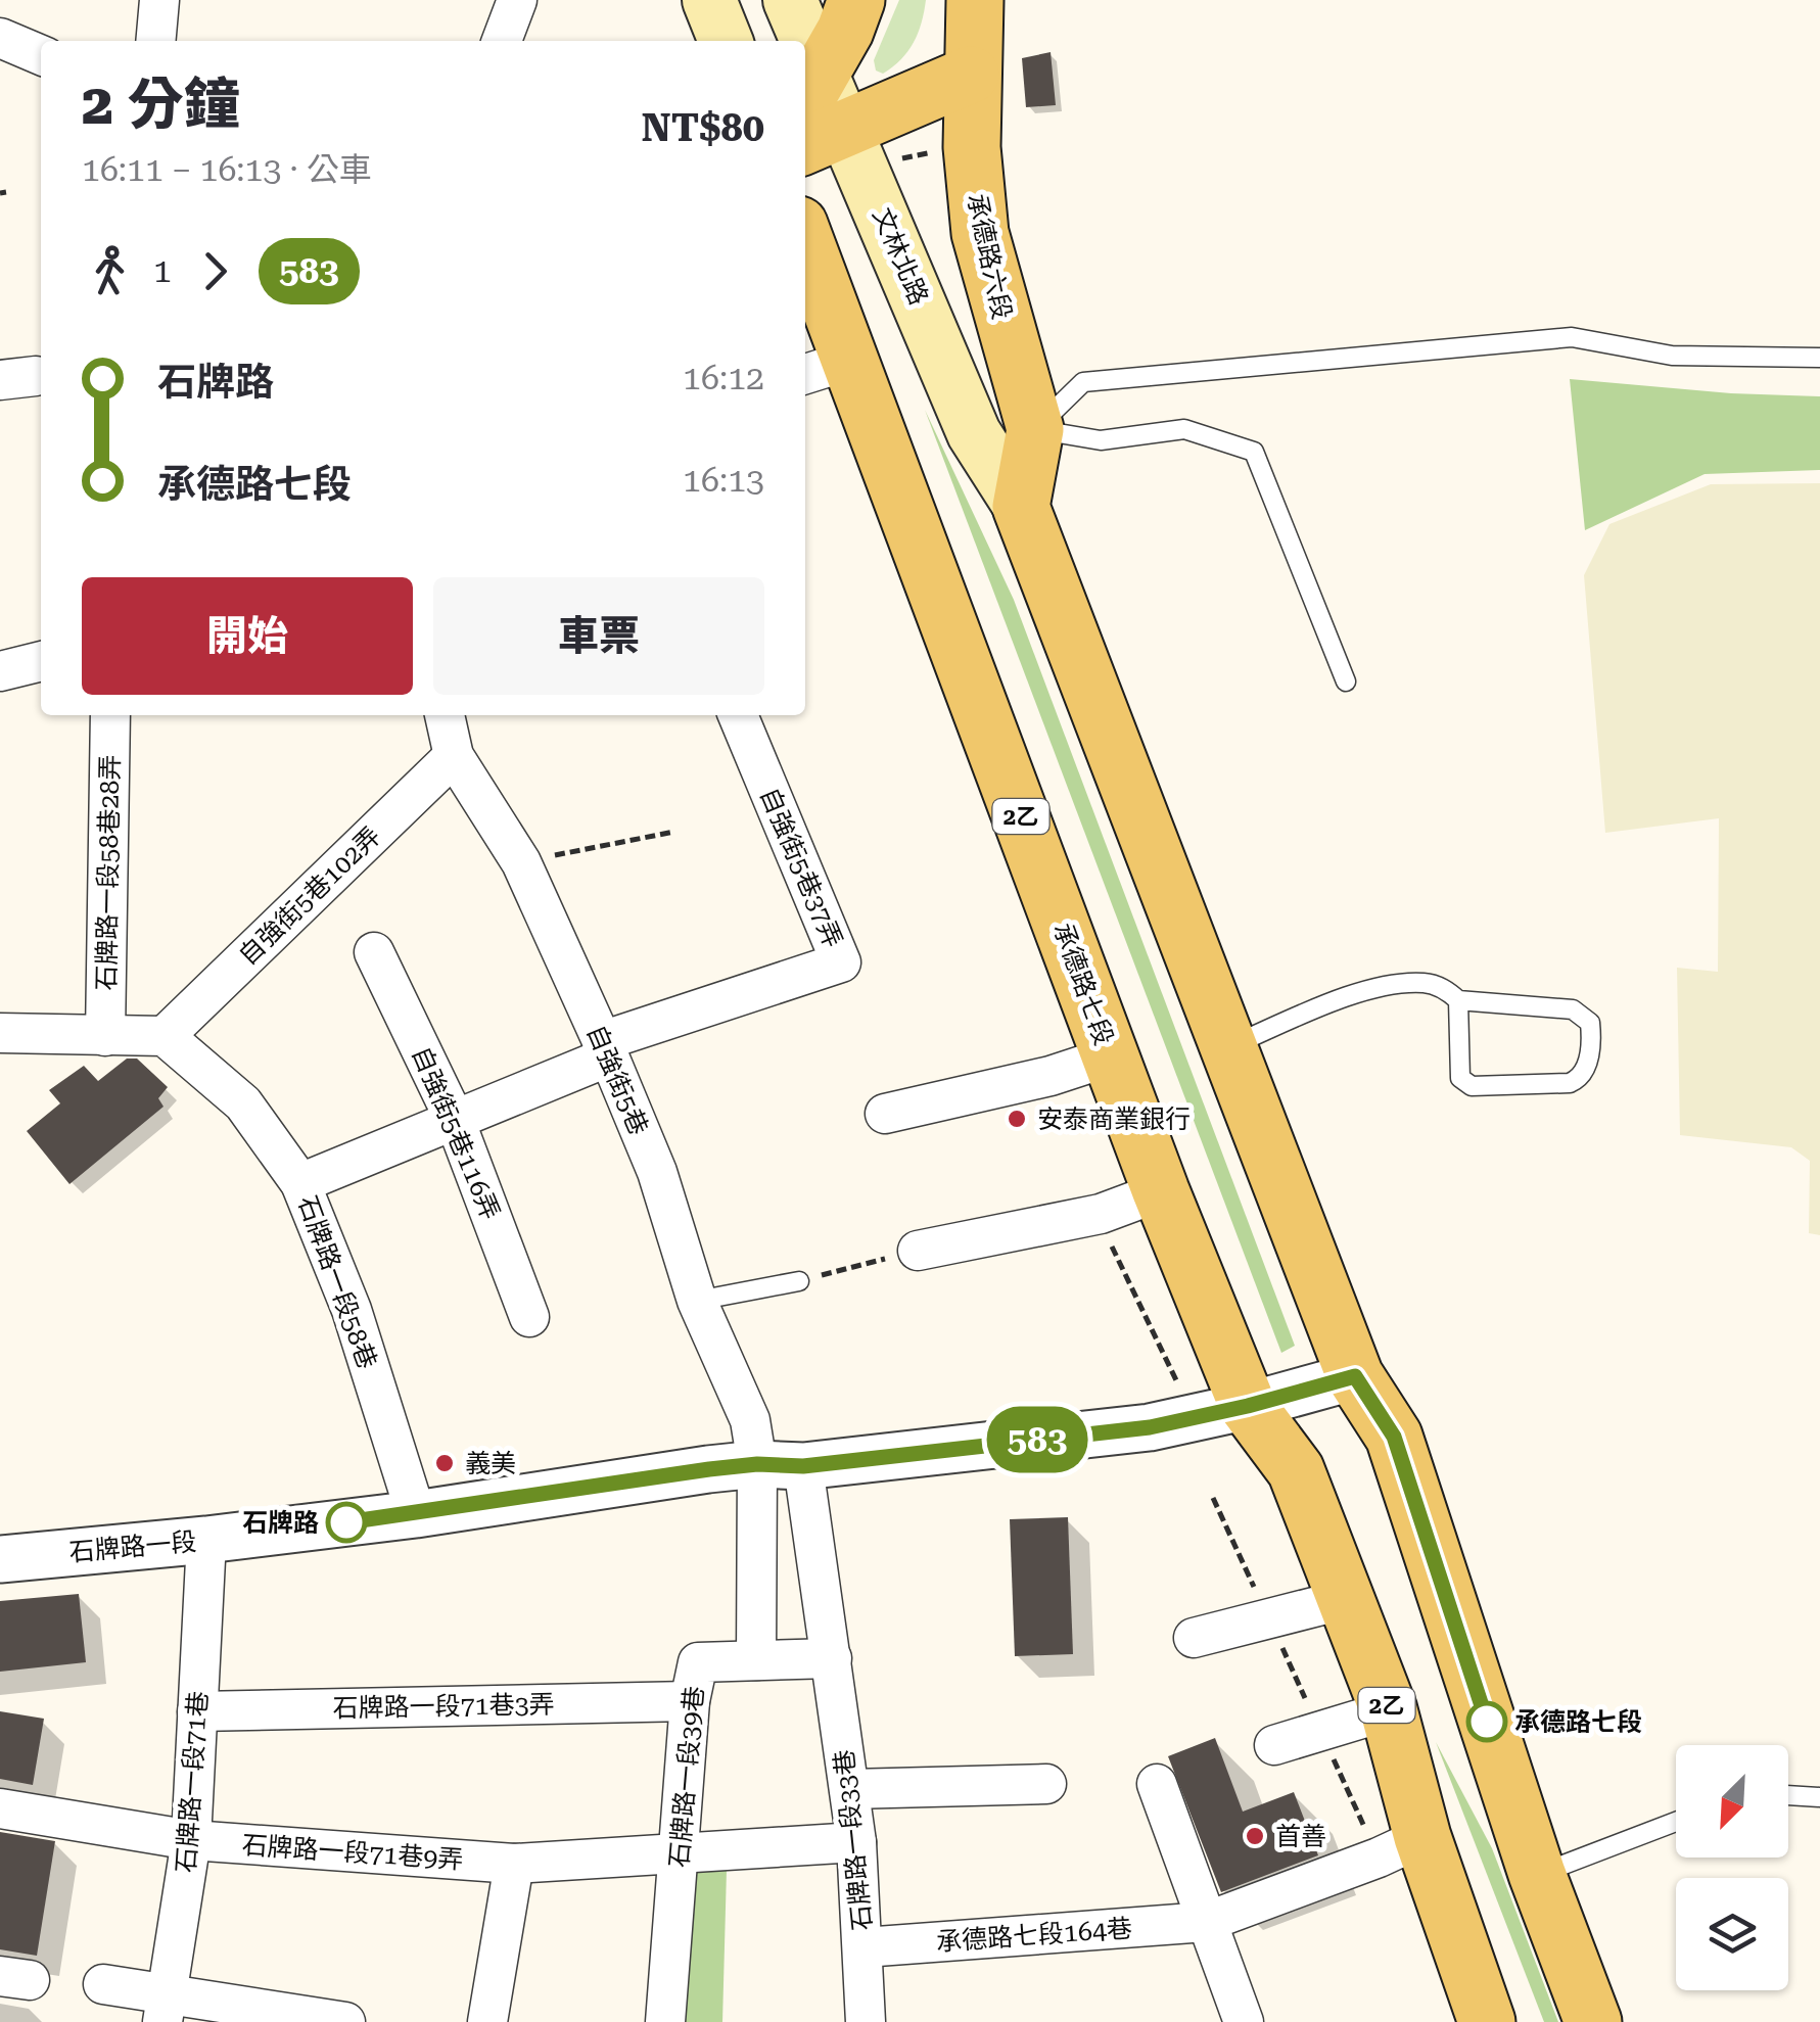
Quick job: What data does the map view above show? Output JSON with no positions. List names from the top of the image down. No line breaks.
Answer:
{"streets":{"main road":["文林北路","承德路六段","2乙","承德路七段"],"street":["自強街5巷37弄","石牌路一段58巷28弄","自強街5巷102弄","自強街5巷","自強街5巷116弄","石牌路一段58巷","石牌路一段","石牌路一段71巷3弄","石牌路一段39巷","石牌路一段71巷","石牌路一段33巷","石牌路一段71巷9弄","承德路七段164巷"]},"crossings":[["文林北路","承德路六段"],["自強街5巷37弄","自強街5巷"],["自強街5巷102弄","自強街5巷"],["自強街5巷102弄","石牌路一段58巷"],["承德路七段","石牌路一段"],["承德路七段","承德路七段164巷"],["自強街5巷","石牌路一段"],["石牌路一段58巷","石牌路一段"],["石牌路一段","石牌路一段71巷"],["石牌路一段","石牌路一段33巷"],["石牌路一段71巷3弄","石牌路一段39巷"],["石牌路一段71巷3弄","石牌路一段71巷"],["石牌路一段39巷","石牌路一段71巷9弄"],["石牌路一段71巷","石牌路一段71巷9弄"],["石牌路一段33巷","石牌路一段71巷9弄"],["石牌路一段33巷","承德路七段164巷"]],"places":["安泰商業銀行","義美","石牌路","承德路七段","首善"],"lines":["bus line 583"],"north":"bottom left","page":{"on_map":"583","heading":["2 分鐘","16:11 – 16:13 · 公車","NT$80"],"legs":["1","583"],"list":[{"name":"石牌路","value":"16:12"},{"name":"承德路七段","value":"16:13"}],"buttons":["開始","車票"]}}
